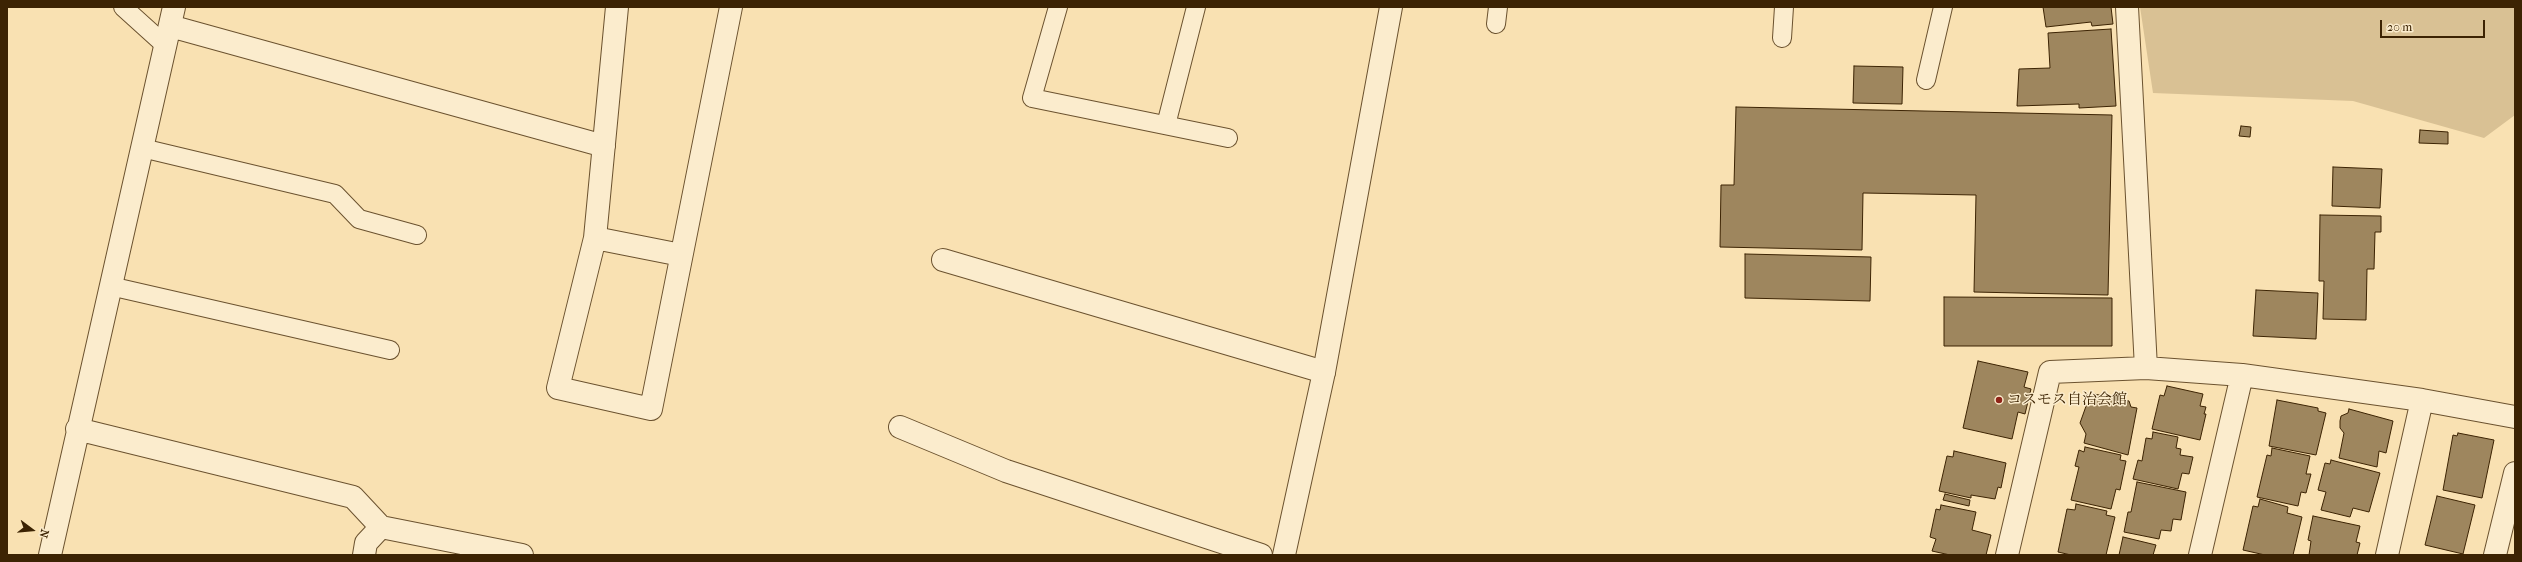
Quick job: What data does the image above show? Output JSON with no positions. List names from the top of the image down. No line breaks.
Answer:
{"places":["コスモス自治会館"],"scale_bar":"20 m","north":"right"}
